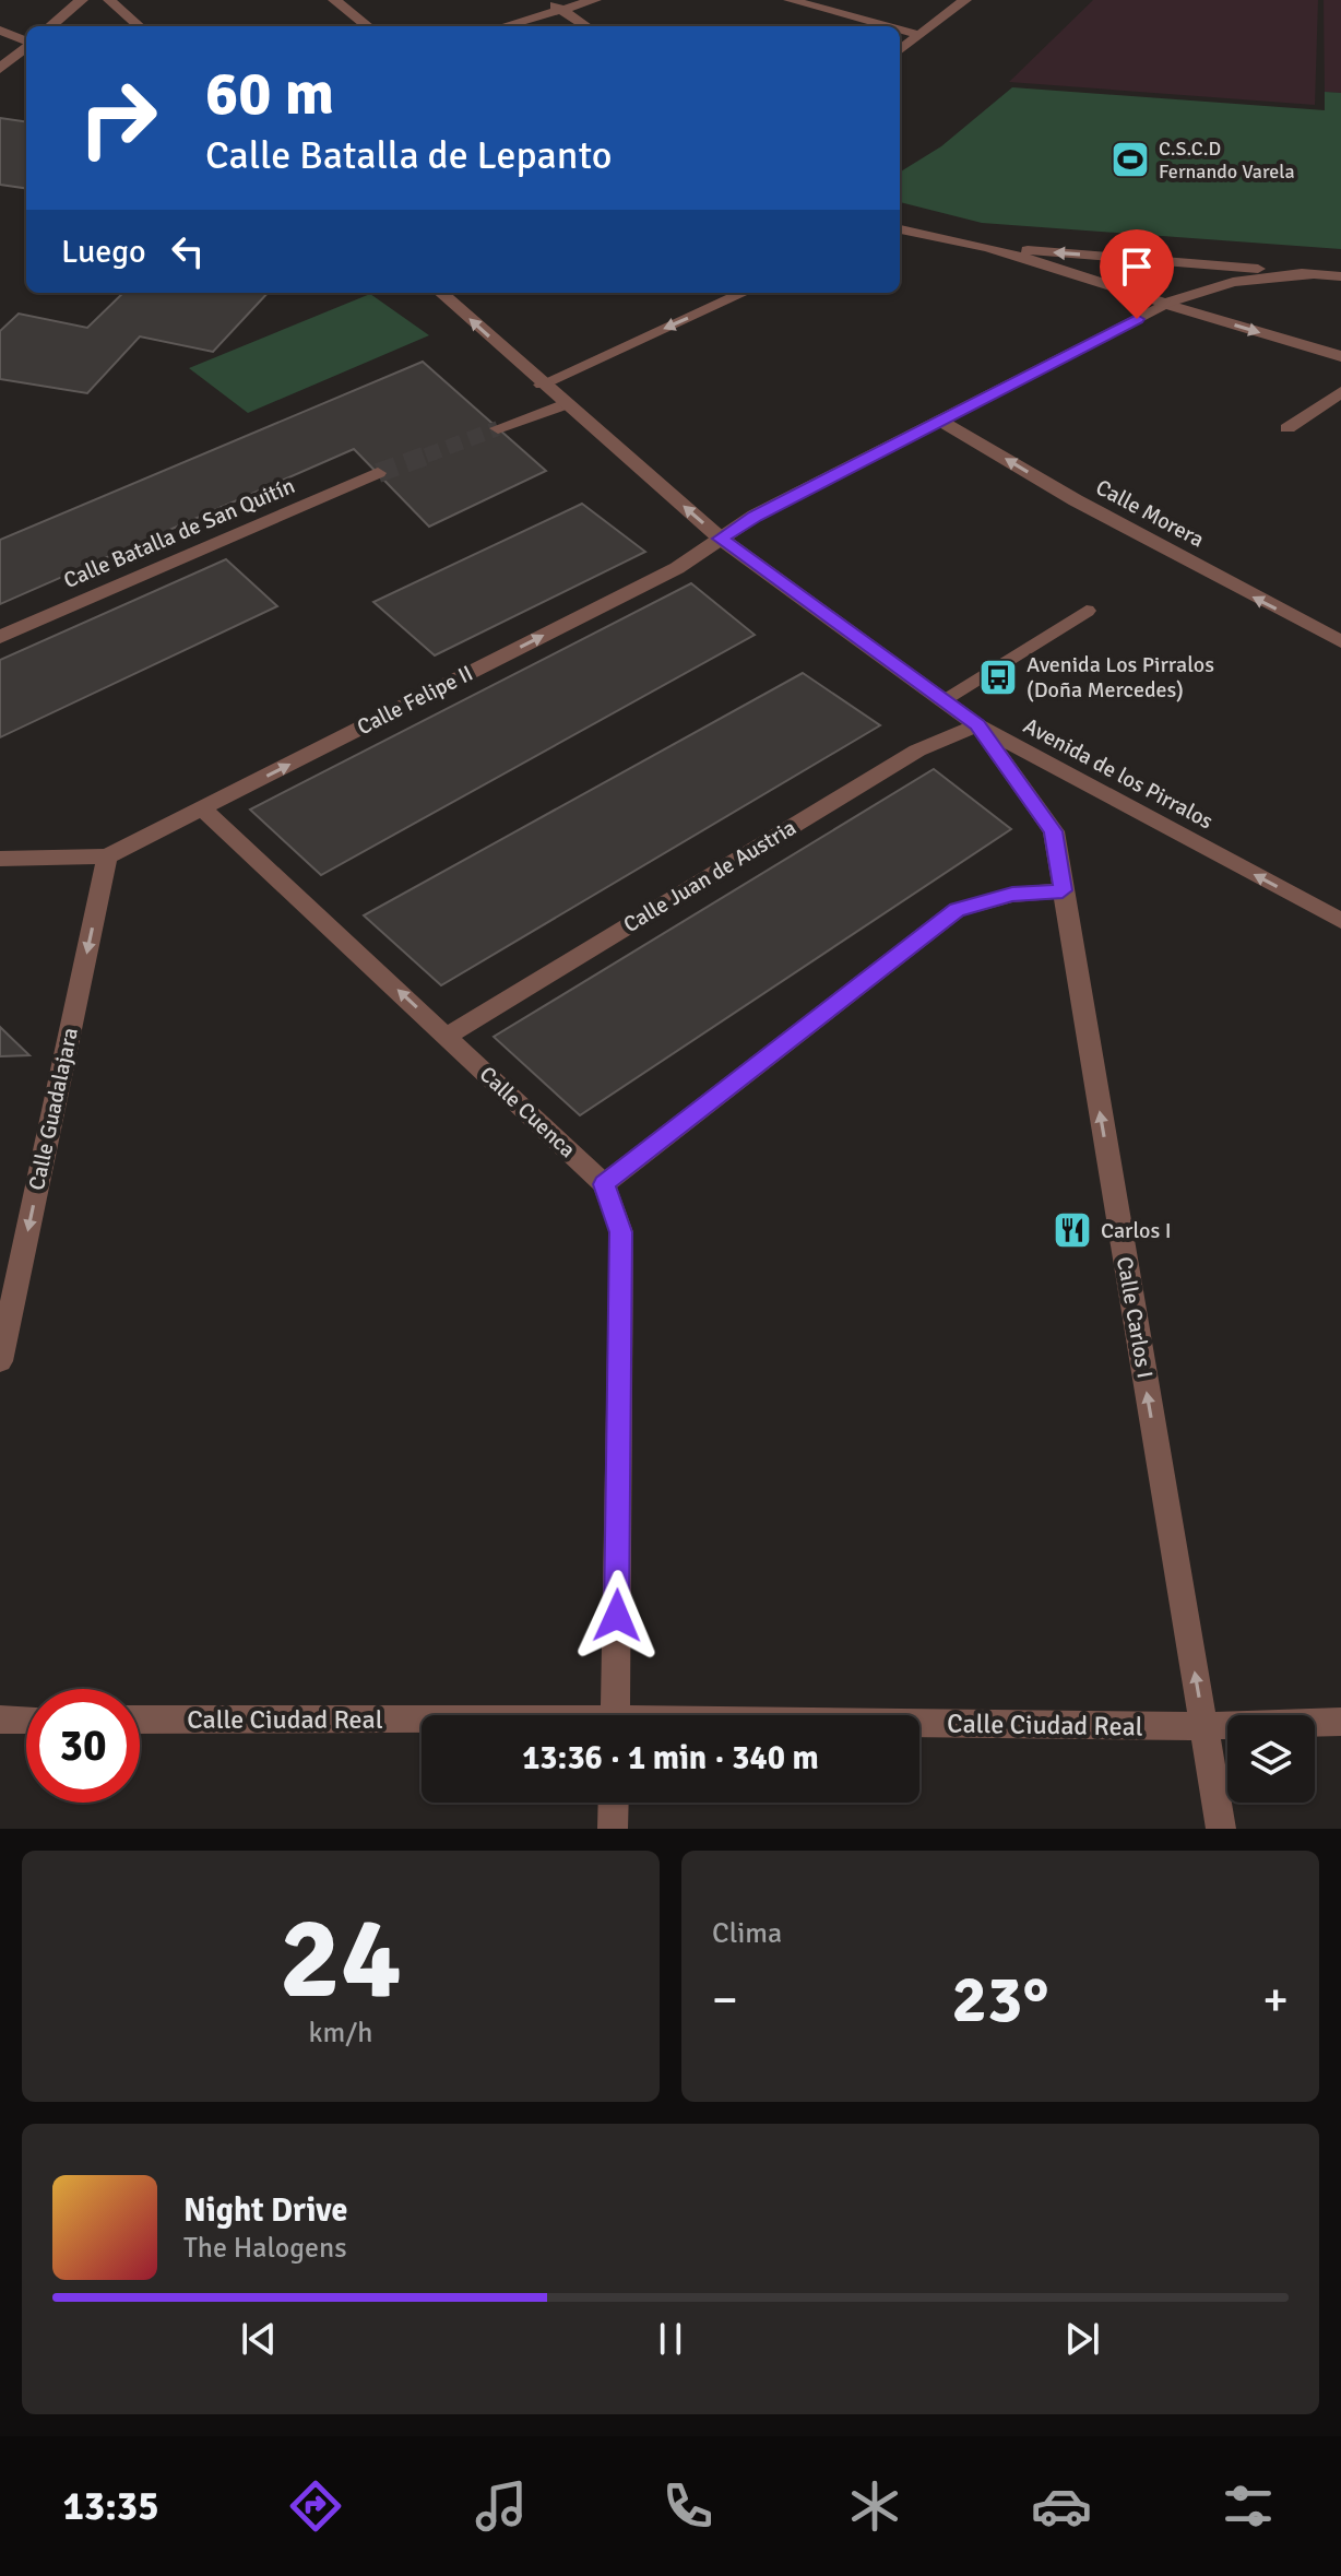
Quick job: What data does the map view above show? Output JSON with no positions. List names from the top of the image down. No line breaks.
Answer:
{"streets":{"street":["Calle Morera","Calle Batalla de San Quitín","Calle Felipe II","Avenida de los Pirralos","Calle Juan de Austria","Calle Guadalajara","Calle Cuenca","Calle Carlos I","Calle Ciudad Real"]},"crossings":[["Calle Morera","Calle Felipe II"],["Calle Felipe II","Avenida de los Pirralos"],["Calle Felipe II","Calle Guadalajara"],["Calle Felipe II","Calle Cuenca"],["Avenida de los Pirralos","Calle Juan de Austria"],["Avenida de los Pirralos","Calle Carlos I"],["Calle Juan de Austria","Calle Cuenca"],["Calle Juan de Austria","Calle Carlos I"],["Calle Carlos I","Calle Ciudad Real"]],"one_way":["Calle Morera","Calle Felipe II","Avenida de los Pirralos","Calle Guadalajara","Calle Carlos I"],"places":{"sports":["C.S.C.D Fernando Varela"],"bus stop":["Avenida Los Pirralos (Doña Mercedes)"],"restaurant":["Carlos I"]},"page":{"turn":["60 m","Calle Batalla de Lepanto"],"then":"Luego","limit":"30","trip":"13:36 · 1 min · 340 m","tile":[["24","km/h"],"Clima"],"heat":["−","23°","+"],"song":["Night Drive","The Halogens"],"tabs":"13:35"}}
